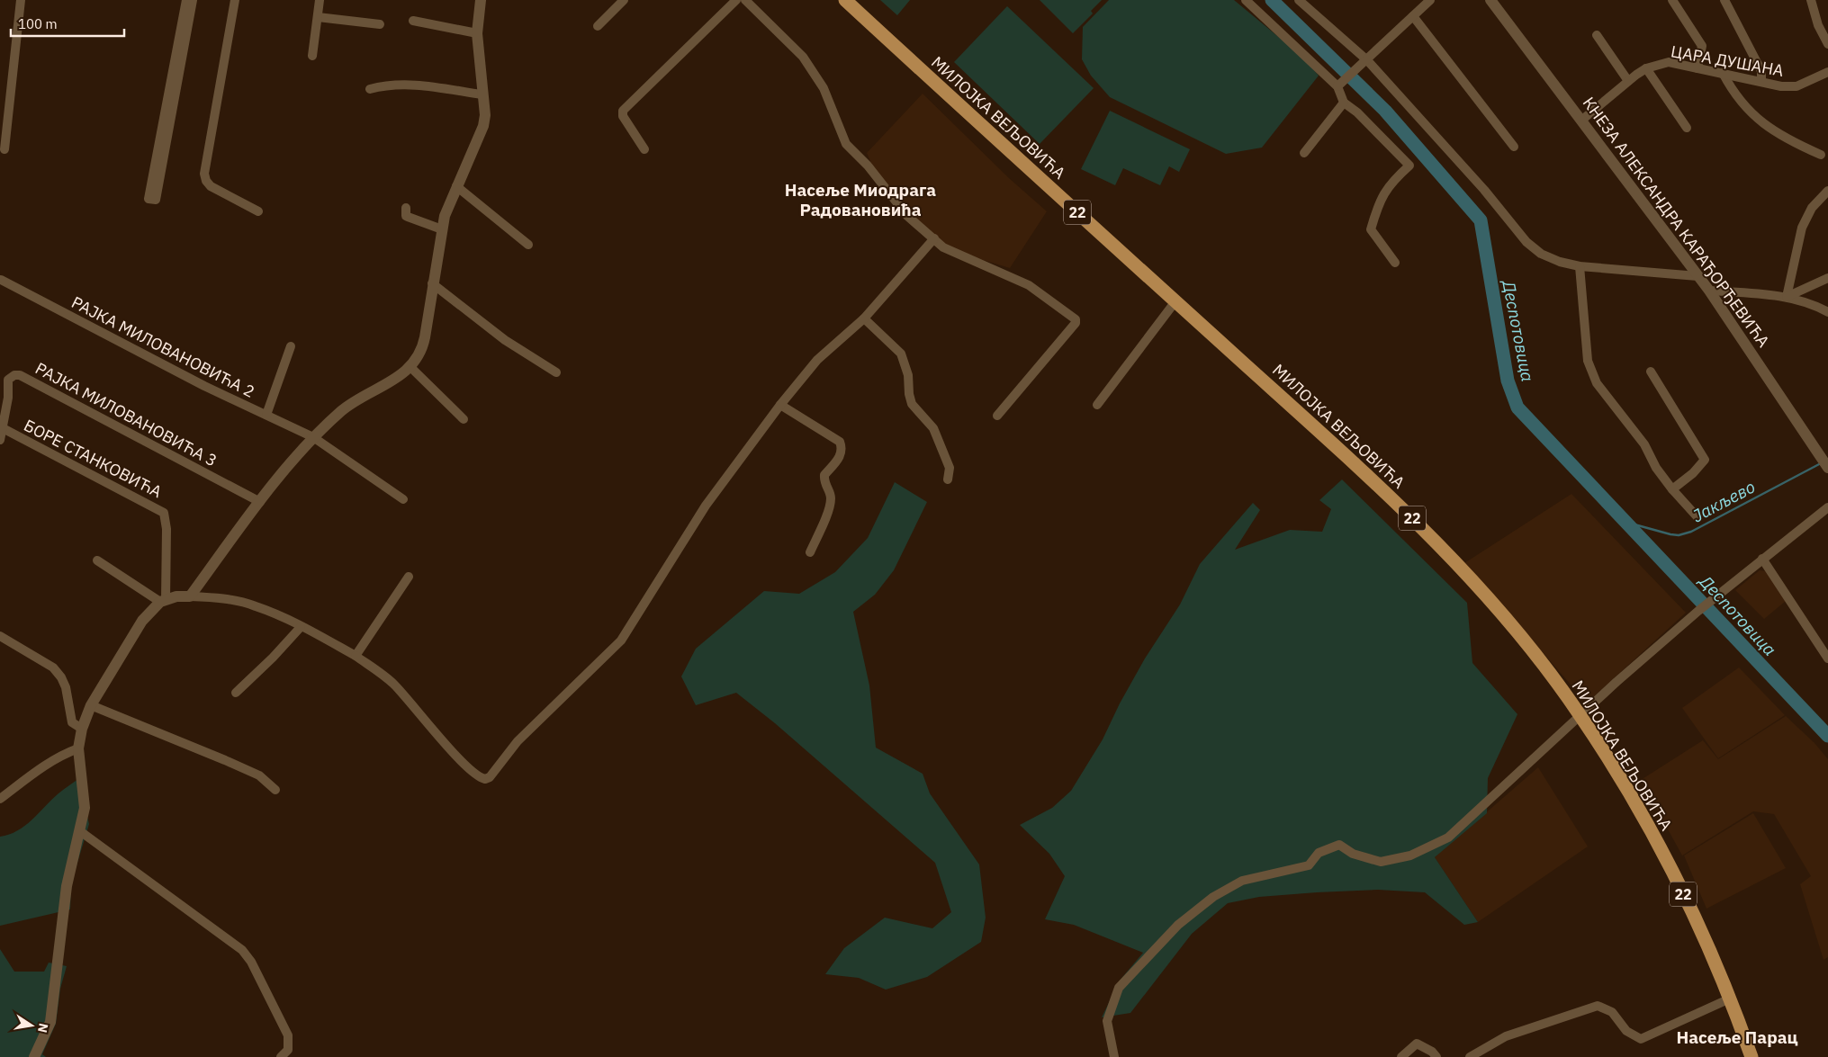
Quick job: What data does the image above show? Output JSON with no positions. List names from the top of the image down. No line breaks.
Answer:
{"streets":{"main road":["МИЛОЈКА ВЕЉОВИЋА","22"],"street":["ЦАРА ДУШАНА","КНЕЗА АЛЕКСАНДРА КАРАЂОРЂЕВИЋА","РАЈКА МИЛОВАНОВИЋА 2","РАЈКА МИЛОВАНОВИЋА 3","БОРЕ СТАНКОВИЋА"]},"crossings":[["ЦАРА ДУШАНА","КНЕЗА АЛЕКСАНДРА КАРАЂОРЂЕВИЋА"],["РАЈКА МИЛОВАНОВИЋА 3","БОРЕ СТАНКОВИЋА"]],"districts":["Насеље Миодрага Радовановића","Насеље Парац"],"water":["Деспотовица","Јакљево"],"scale_bar":"100 m","north":"right"}
